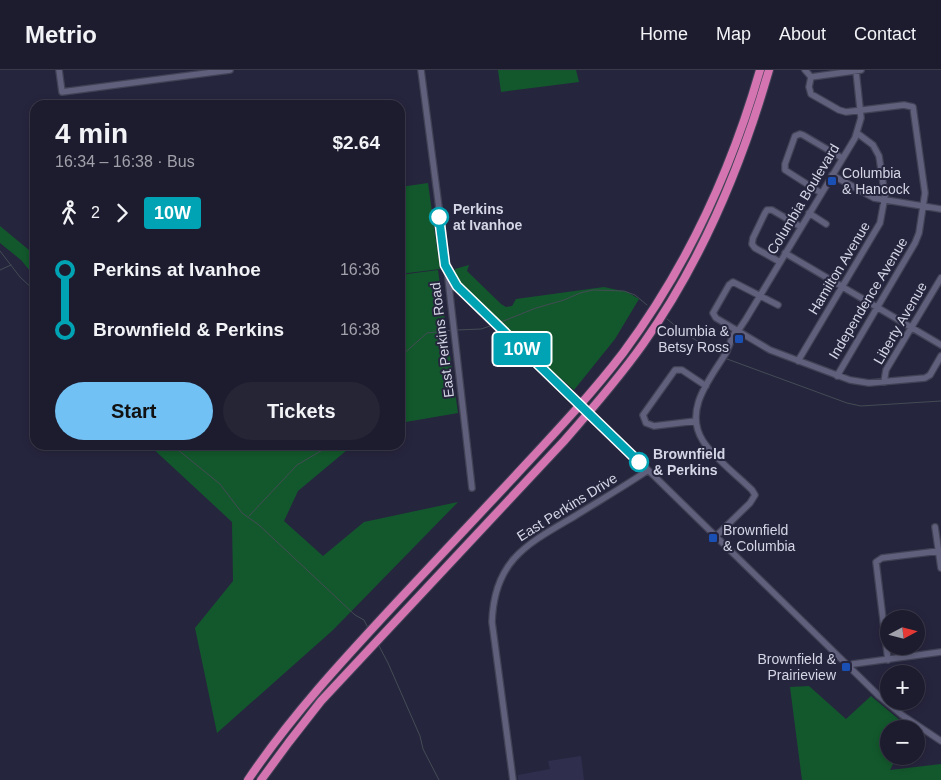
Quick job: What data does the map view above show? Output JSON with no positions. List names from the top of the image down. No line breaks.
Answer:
{"streets":{"street":["Columbia Boulevard","Hamilton Avenue","Independence Avenue","Liberty Avenue","East Perkins Road","East Perkins Drive"]},"crossings":[["Columbia Boulevard","Hamilton Avenue"],["Columbia Boulevard","Independence Avenue"]],"places":{"transit":["Columbia & Hancock","Columbia & Betsy Ross","Brownfield & Columbia","Brownfield & Prairieview"],"other":["Perkins at Ivanhoe","Brownfield & Perkins"]},"lines":["bus line 10W"],"north":"right","page":{"header":"Metrio","nav":["Home","Map","About","Contact"],"on_map":"10W","heading":["4 min","16:34 – 16:38 · Bus","$2.64"],"legs":["2","10W"],"list":[{"name":"Perkins at Ivanhoe","value":"16:36"},{"name":"Brownfield & Perkins","value":"16:38"}],"buttons":["Start","Tickets"],"map_buttons":["+","−"]}}
